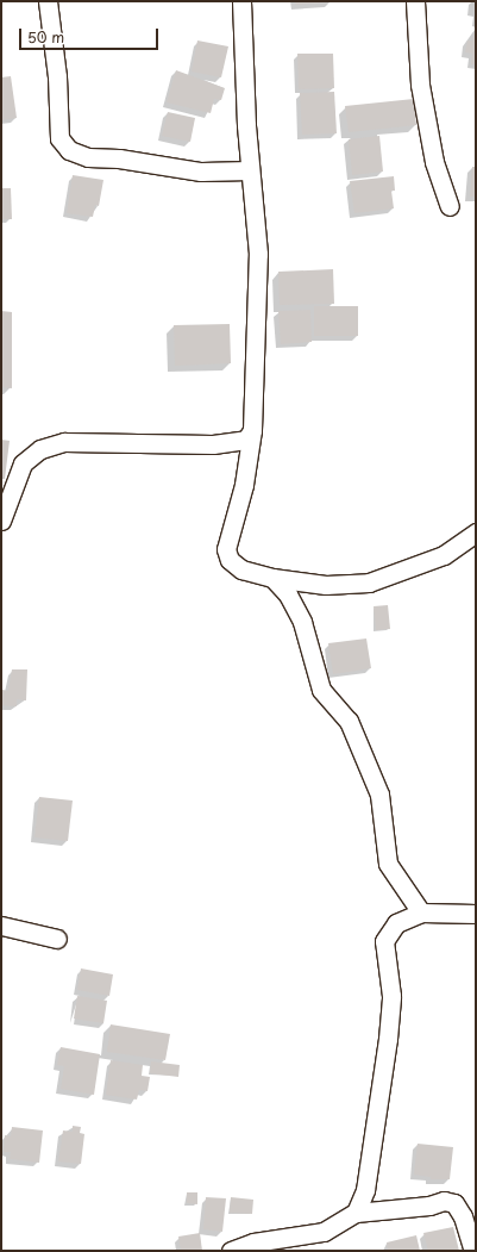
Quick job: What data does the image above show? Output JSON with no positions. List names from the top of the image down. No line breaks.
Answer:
{"scale_bar":"50 m"}
